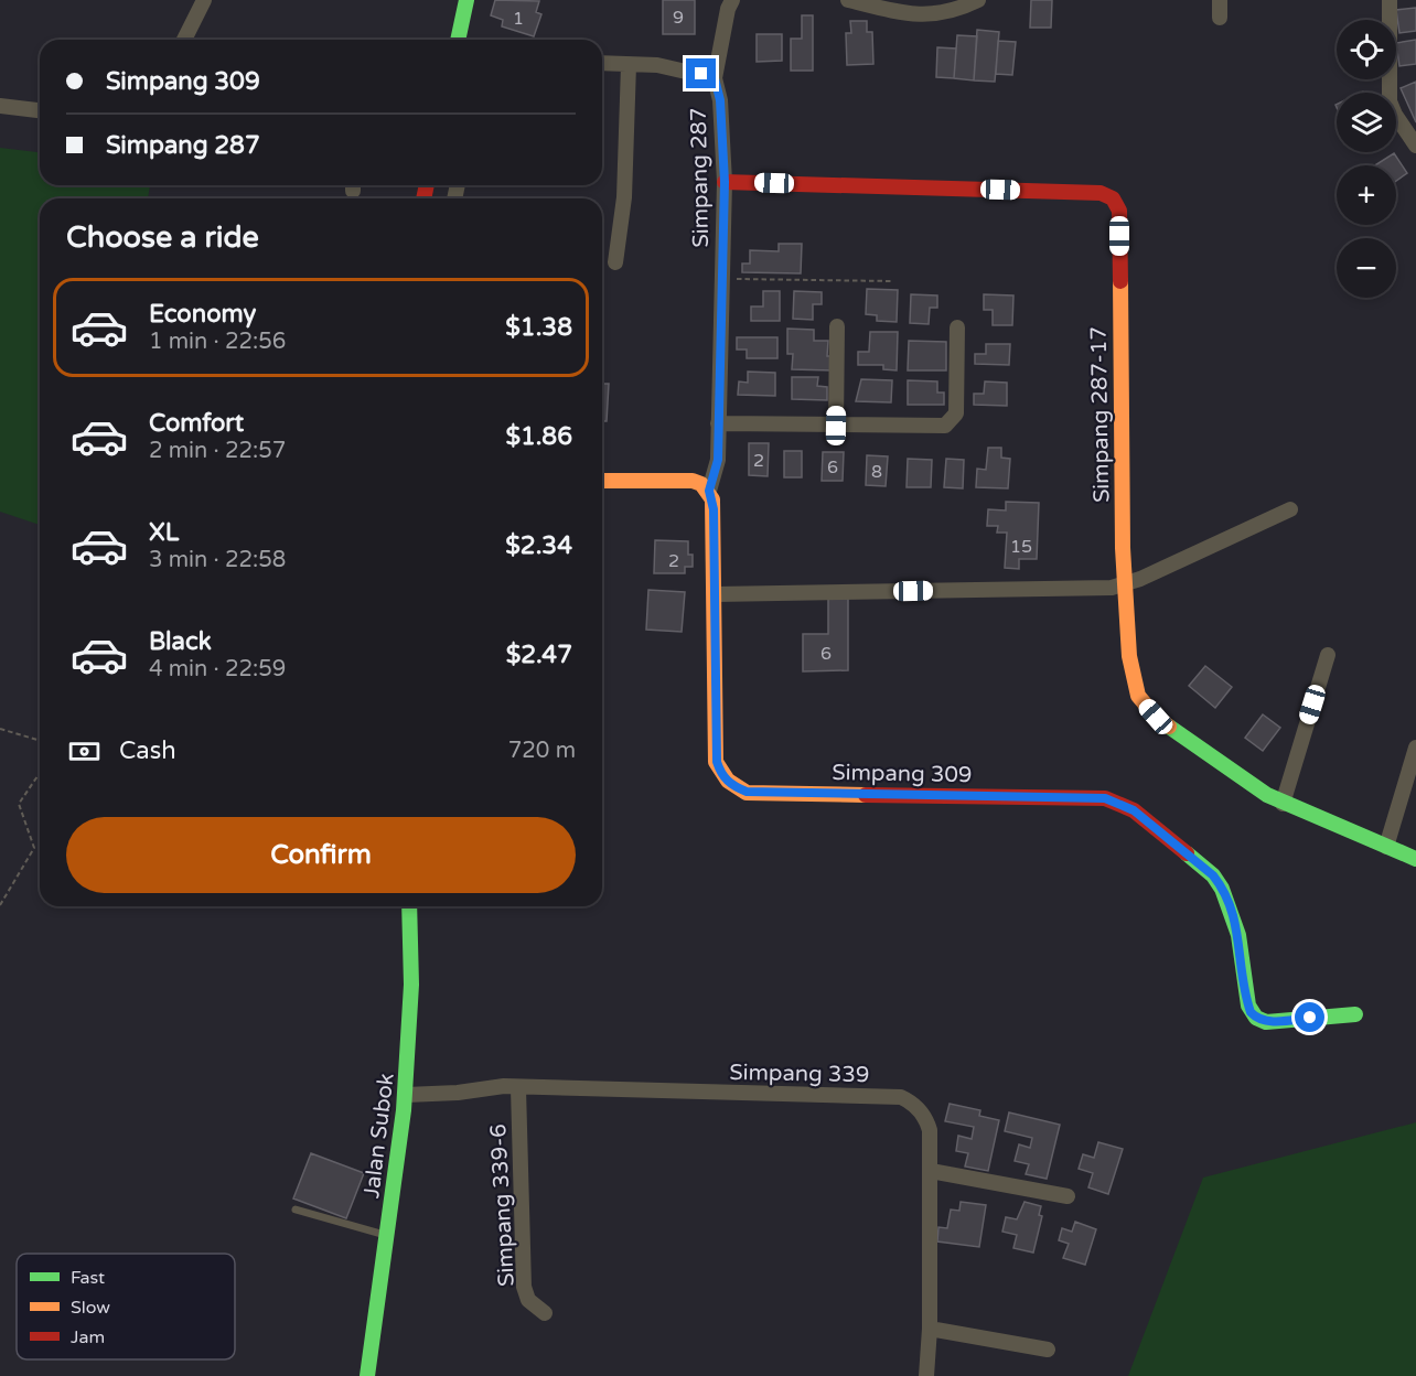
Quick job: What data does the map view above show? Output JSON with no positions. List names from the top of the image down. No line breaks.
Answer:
{"streets":{"street":["Simpang 287","Simpang 287-17","Simpang 309","Simpang 339","Jalan Subok","Simpang 339-6"]},"crossings":[["Simpang 287","Simpang 287-17"],["Simpang 287","Simpang 309"],["Simpang 339","Jalan Subok"],["Simpang 339","Simpang 339-6"]],"house_numbers":["9","1","2","6","8","15","2","6"],"legend":["Fast","Slow","Jam"],"page":{"map_buttons":["+","−"],"banner":["Simpang 309","Simpang 287"],"heading":"Choose a ride","list":[{"name":"Economy","note":"1 min · 22:56","value":"$1.38"},{"name":"Comfort","note":"2 min · 22:57","value":"$1.86"},{"name":"XL","note":"3 min · 22:58","value":"$2.34"},{"name":"Black","note":"4 min · 22:59","value":"$2.47"}],"pay":["Cash","720 m"],"buttons":"Confirm"}}
